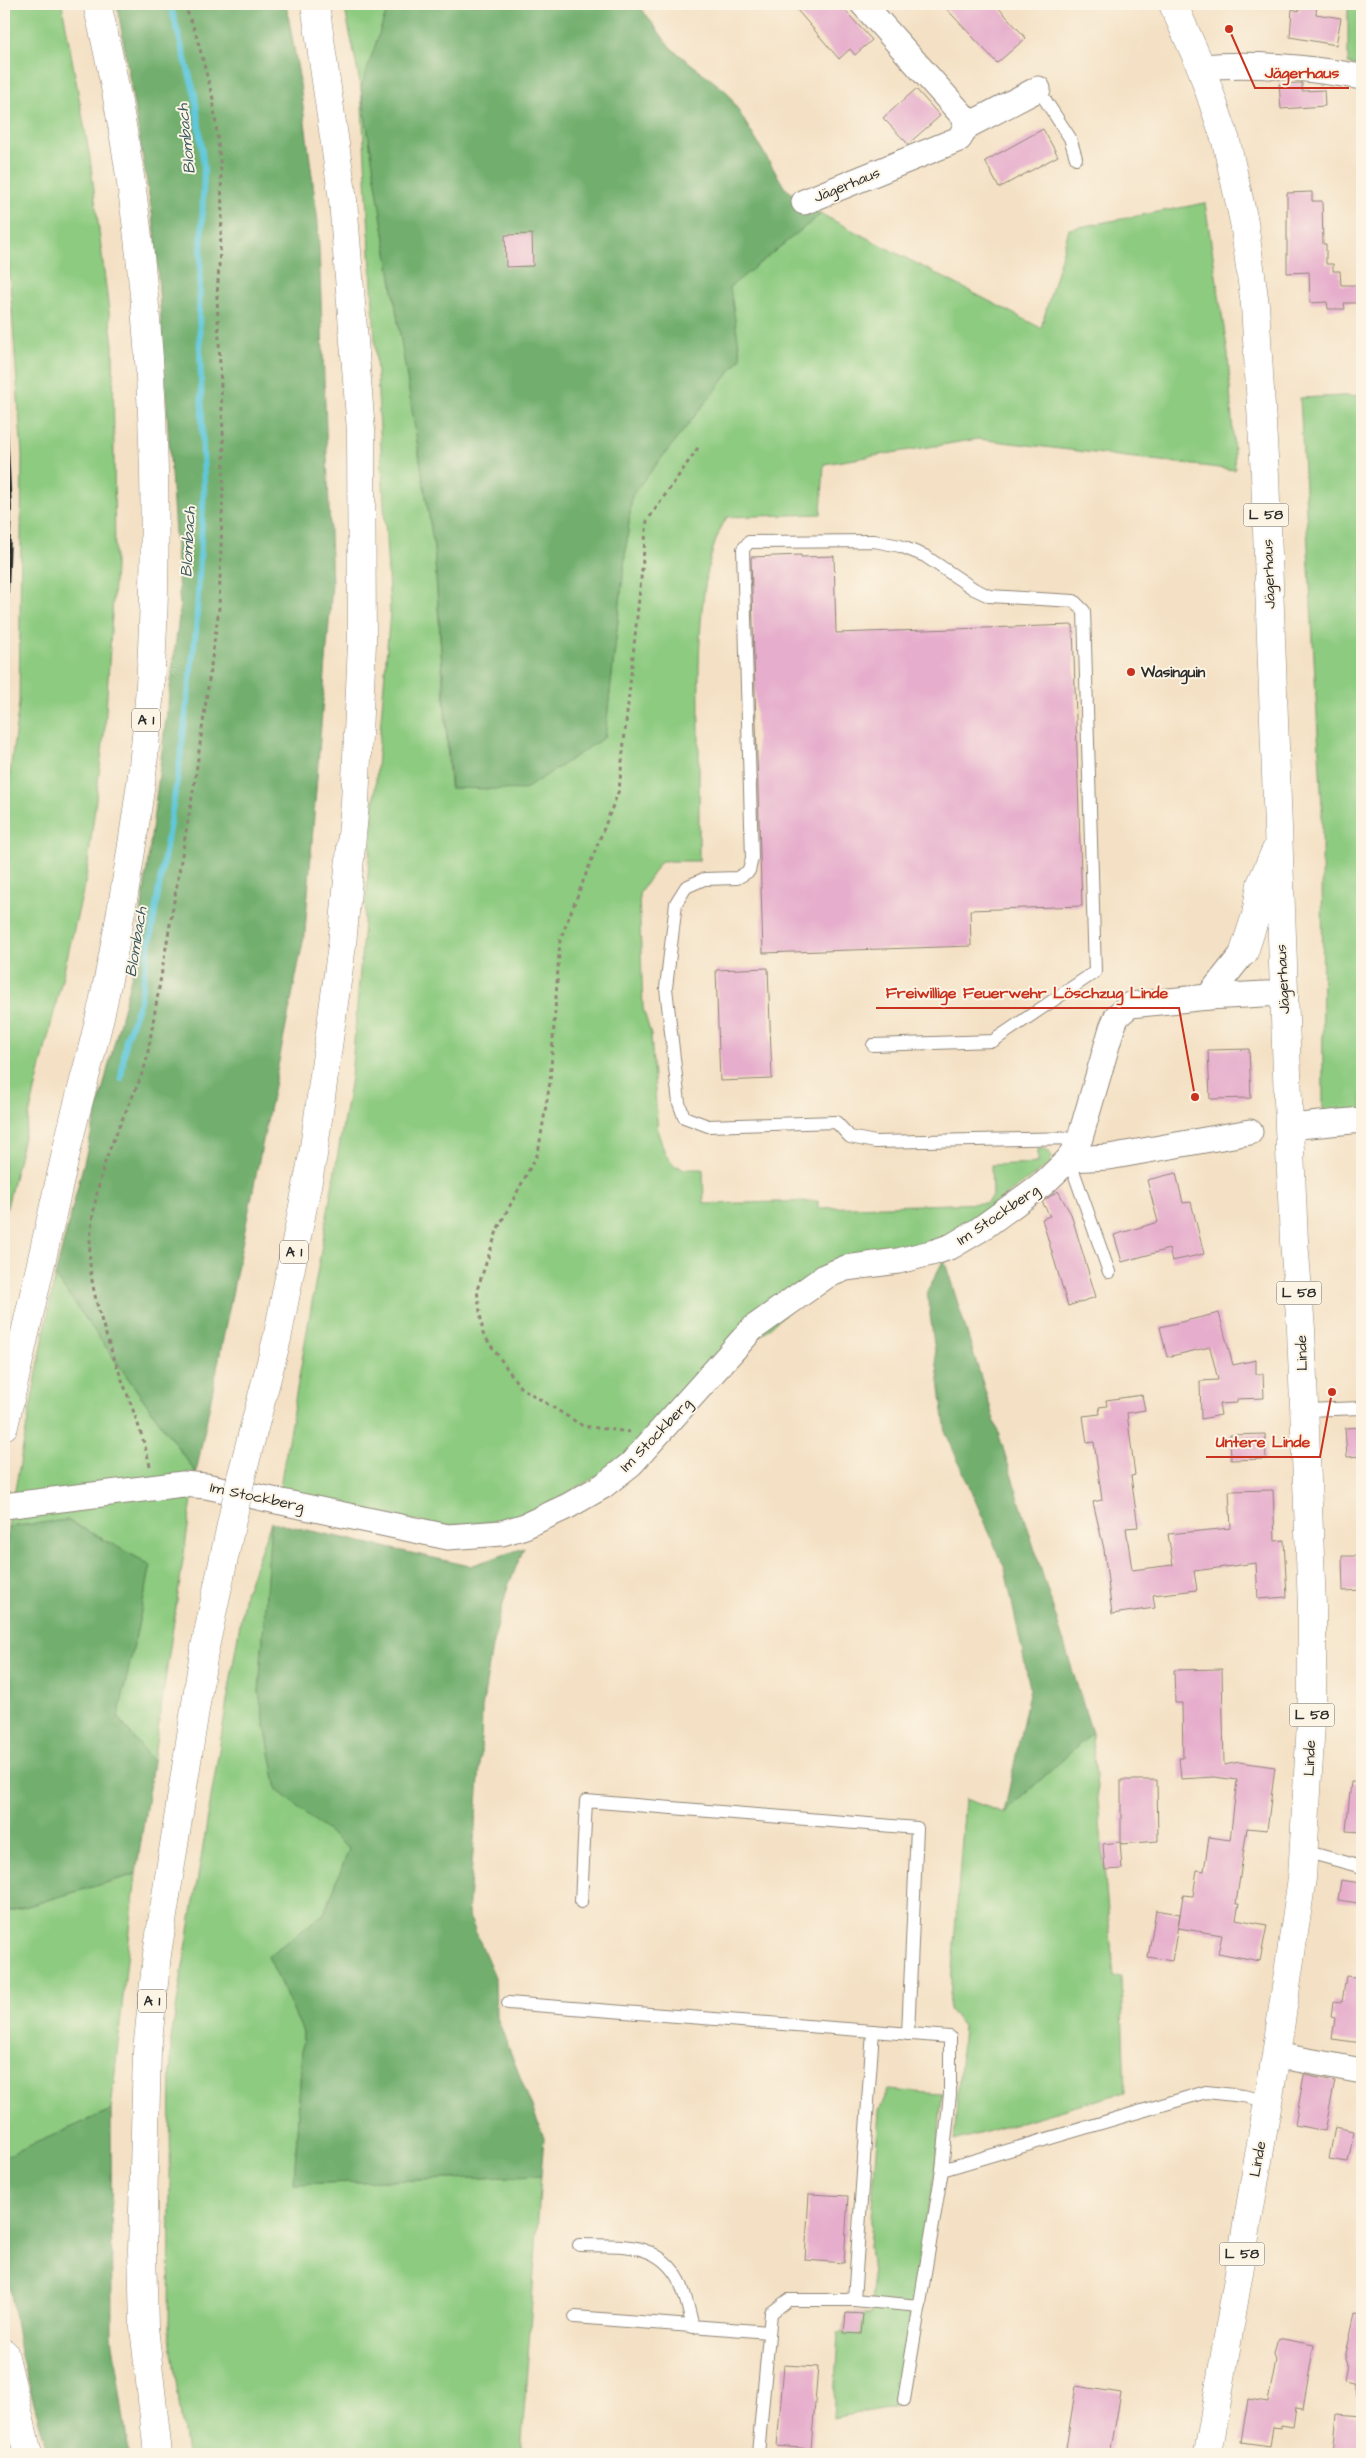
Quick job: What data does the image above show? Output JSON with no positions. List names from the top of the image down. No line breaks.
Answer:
{"streets":{"main road":["Jägerhaus","L 58","A 1","Linde"],"street":["Im Stockberg"]},"crossings":[["Jägerhaus","Im Stockberg"],["Jägerhaus","Linde"]],"water":["Blombach"],"places":["Jägerhaus","Wasinguin","Freiwillige Feuerwehr Löschzug Linde","Untere Linde"]}
